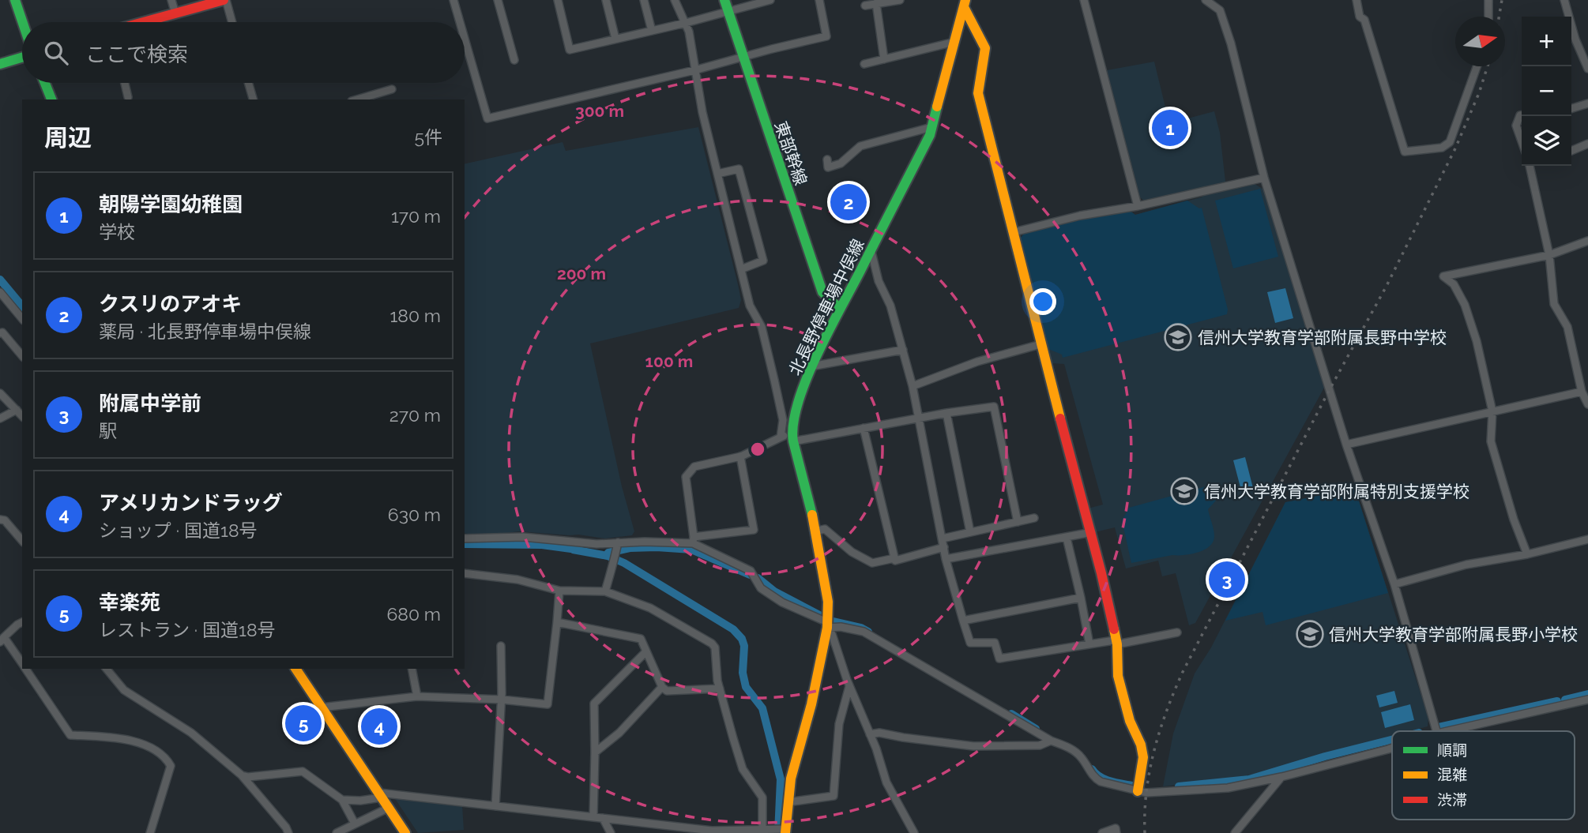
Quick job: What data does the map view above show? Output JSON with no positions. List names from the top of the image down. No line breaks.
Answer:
{"streets":{"main road":["東部幹線","北長野停車場中俣線"]},"crossings":[["東部幹線","北長野停車場中俣線"]],"places":{"school or university":["信州大学教育学部附属長野中学校","信州大学教育学部附属特別支援学校","信州大学教育学部附属長野小学校"]},"legend":["順調","混雑","渋滞"],"north":"right","page":{"map_buttons":["+","−"],"search":"ここで検索","heading":["周辺","5件"],"pins":["1","2","3","5","4"],"list":[{"mark":"1","name":"朝陽学園幼稚園","note":"学校","value":"170 m"},{"mark":"2","name":"クスリのアオキ","note":"薬局 · 北長野停車場中俣線","value":"180 m"},{"mark":"3","name":"附属中学前","note":"駅","value":"270 m"},{"mark":"4","name":"アメリカンドラッグ","note":"ショップ · 国道18号","value":"630 m"},{"mark":"5","name":"幸楽苑","note":"レストラン · 国道18号","value":"680 m"}]},"rings":["300 m","200 m","100 m"]}
